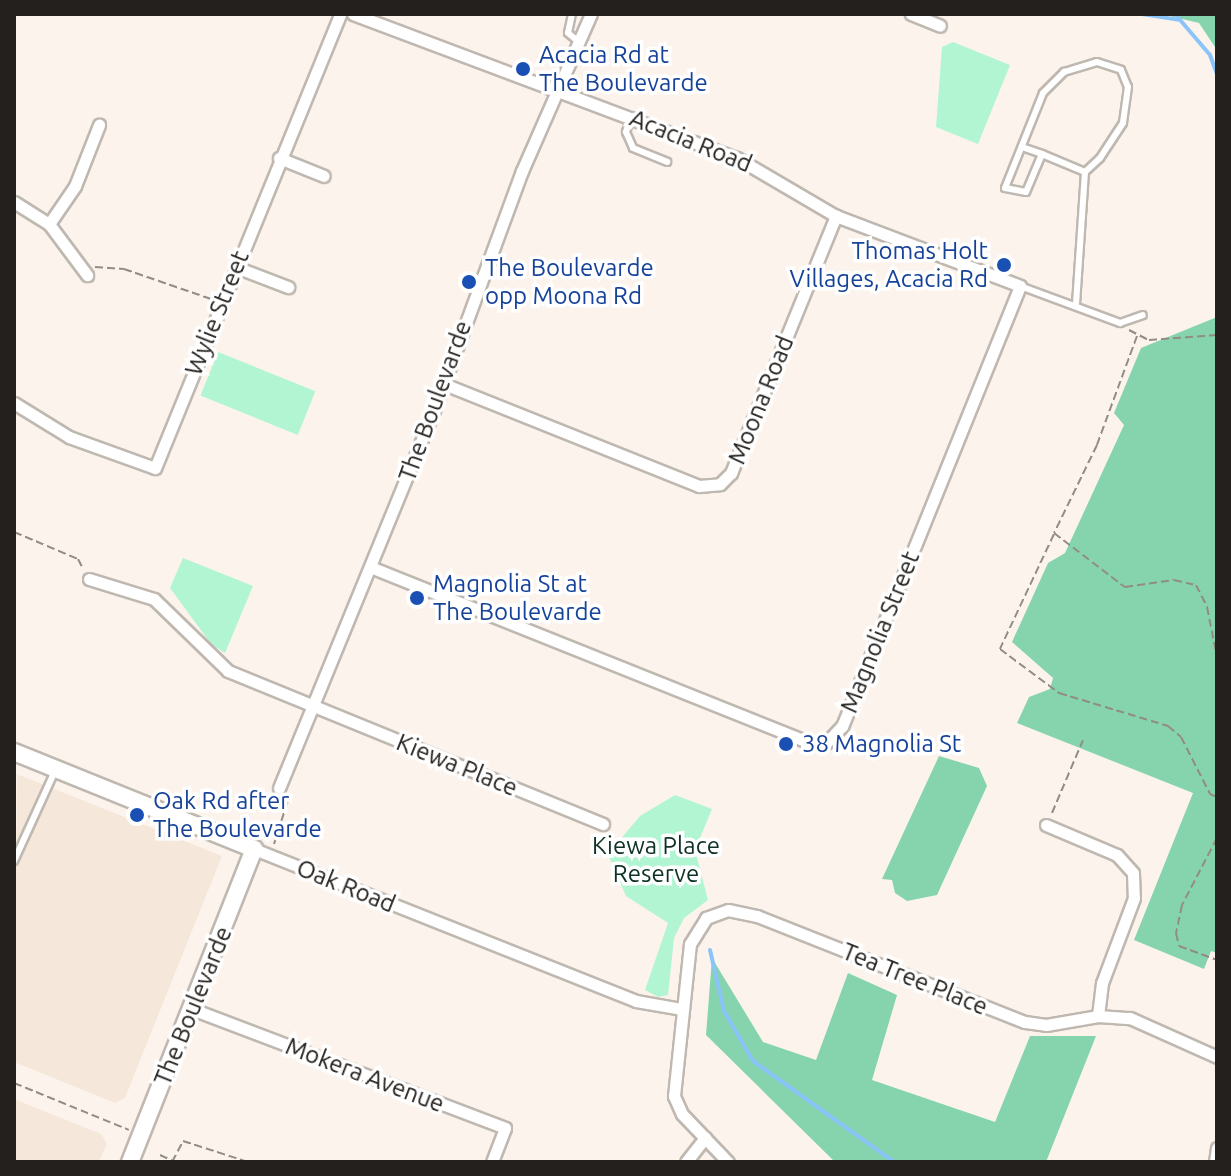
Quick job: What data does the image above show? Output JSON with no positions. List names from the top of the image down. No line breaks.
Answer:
{"streets":{"street":["Acacia Road","Wylie Street","Moona Road","The Boulevarde","Magnolia Street","Kiewa Place","Oak Road","Tea Tree Place","Mokera Avenue"]},"crossings":[["Acacia Road","Moona Road"],["Acacia Road","The Boulevarde"],["Acacia Road","Magnolia Street"],["Moona Road","The Boulevarde"],["The Boulevarde","Magnolia Street"],["The Boulevarde","Kiewa Place"],["The Boulevarde","Oak Road"],["The Boulevarde","Mokera Avenue"],["Oak Road","Tea Tree Place"]],"parks":["Kiewa Place Reserve"],"places":["Acacia Rd at The Boulevarde","Thomas Holt Villages, Acacia Rd","The Boulevarde opp Moona Rd","Magnolia St at The Boulevarde","38 Magnolia St","Oak Rd after The Boulevarde"]}
